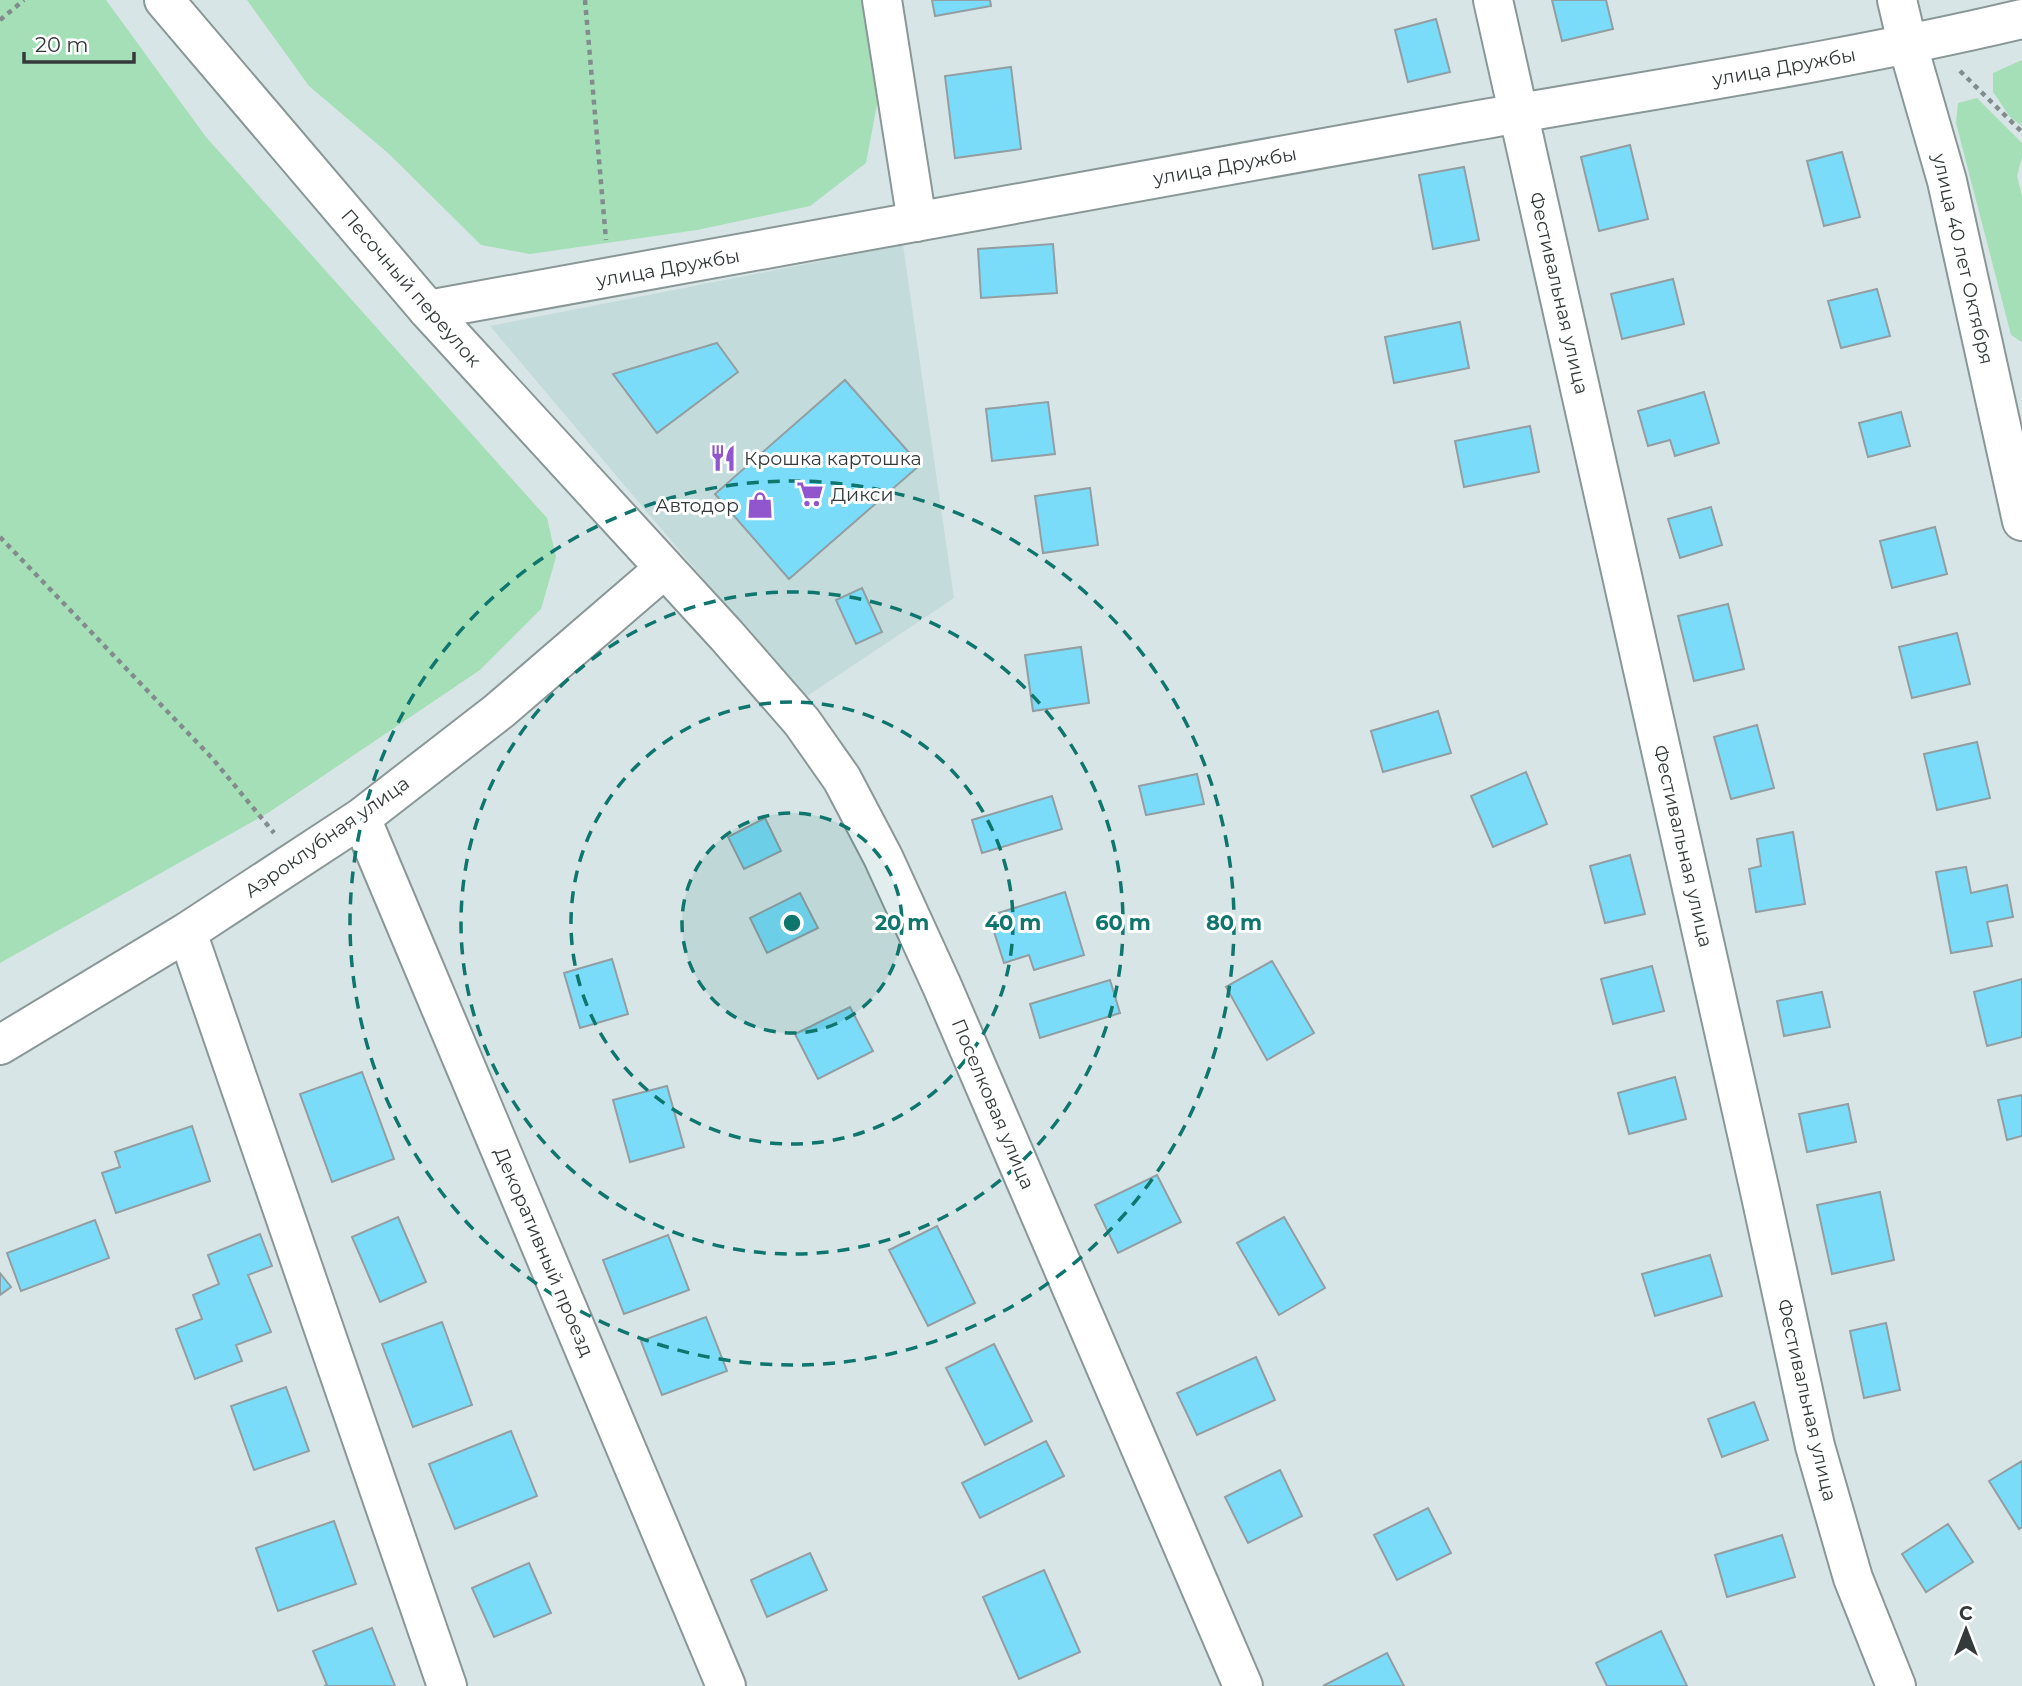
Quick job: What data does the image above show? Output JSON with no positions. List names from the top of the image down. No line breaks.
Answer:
{"streets":{"street":["улица Дружбы","улица 40 лет Октября","Песочный переулок","Фестивальная улица","Аэроклубная улица","Поселковая улица","Декоративный проезд"]},"crossings":[["улица Дружбы","улица 40 лет Октября"],["улица Дружбы","Песочный переулок"],["улица Дружбы","Фестивальная улица"],["Песочный переулок","Аэроклубная улица"],["Песочный переулок","Поселковая улица"],["Аэроклубная улица","Поселковая улица"],["Аэроклубная улица","Декоративный проезд"]],"places":{"restaurant":["Крошка картошка"],"supermarket":["Дикси"],"shop":["Автодор"]},"scale_bar":"20 m","north":"top","rings":["20 m","40 m","60 m","80 m"]}
